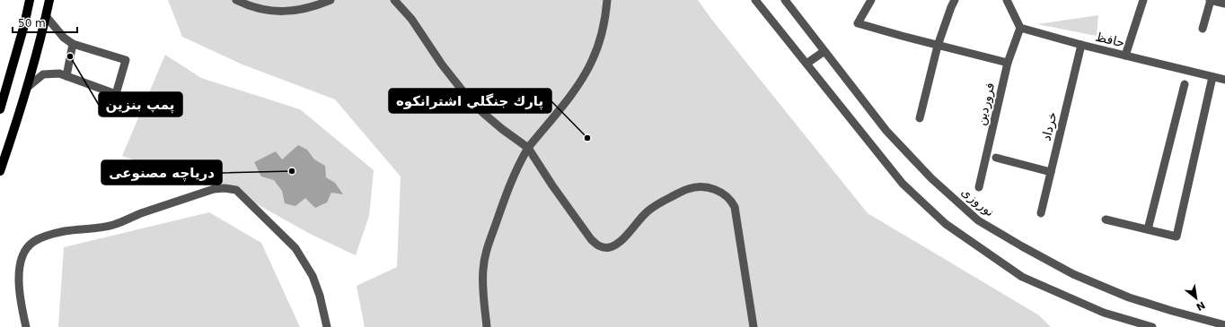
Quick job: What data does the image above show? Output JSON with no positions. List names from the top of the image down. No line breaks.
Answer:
{"streets":{"street":["حافظ","فروردین","خرداد","نوروزی"]},"crossings":[["حافظ","فروردین"],["حافظ","خرداد"]],"places":["پمپ بنزین","پارك جنگلي اشترانكوه","دریاچه مصنوعی"],"scale_bar":"50 m","north":"bottom right"}
